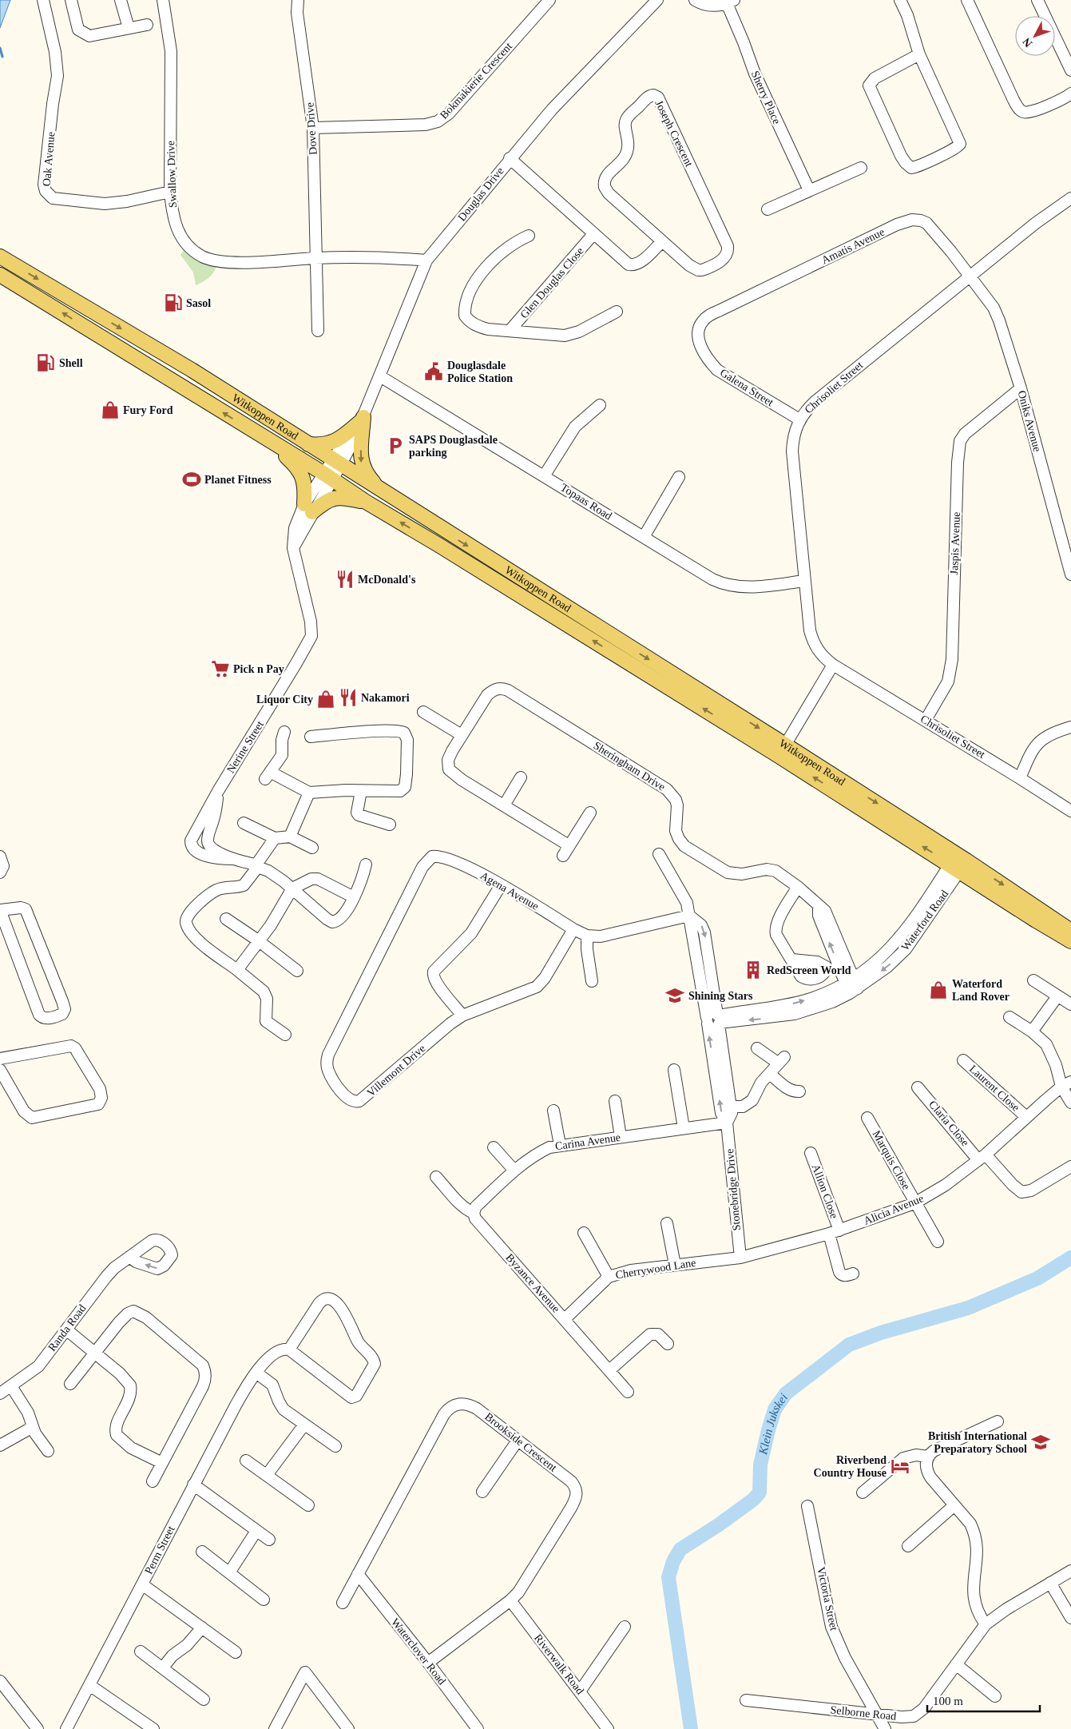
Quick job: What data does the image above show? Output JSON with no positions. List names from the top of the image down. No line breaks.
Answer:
{"streets":{"main road":["Witkoppen Road"],"street":["Bokmakierie Crescent","Sherry Place","Dove Drive","Joseph Crescent","Oak Avenue","Swallow Drive","Douglas Drive","Amatis Avenue","Glen Douglas Close","Galena Street","Chrisoliet Street","Oniks Avenue","Topaas Road","Jaspis Avenue","Nerine Street","Sheringham Drive","Agena Avenue","Waterford Road","Villemont Drive","Laurent Close","Claria Close","Carina Avenue","Marquis Close","Stonebridge Drive","Allion Close","Alicia Avenue","Cherrywood Lane","Byzance Avenue","Randa Road","Brookside Crescent","Perm Street","Victoria Street","Waterclover Road","Riverwalk Road","Selborne Road"]},"crossings":[["Bokmakierie Crescent","Dove Drive"],["Dove Drive","Swallow Drive"],["Oak Avenue","Swallow Drive"],["Swallow Drive","Douglas Drive"],["Douglas Drive","Witkoppen Road"],["Douglas Drive","Topaas Road"],["Douglas Drive","Nerine Street"],["Amatis Avenue","Galena Street"],["Amatis Avenue","Chrisoliet Street"],["Amatis Avenue","Oniks Avenue"],["Galena Street","Chrisoliet Street"],["Chrisoliet Street","Oniks Avenue"],["Chrisoliet Street","Topaas Road"],["Chrisoliet Street","Jaspis Avenue"],["Witkoppen Road","Nerine Street"],["Witkoppen Road","Waterford Road"],["Oniks Avenue","Jaspis Avenue"],["Sheringham Drive","Waterford Road"],["Agena Avenue","Villemont Drive"],["Agena Avenue","Stonebridge Drive"],["Waterford Road","Stonebridge Drive"],["Laurent Close","Alicia Avenue"],["Claria Close","Alicia Avenue"],["Carina Avenue","Stonebridge Drive"],["Carina Avenue","Byzance Avenue"],["Marquis Close","Alicia Avenue"],["Stonebridge Drive","Alicia Avenue"],["Stonebridge Drive","Cherrywood Lane"],["Allion Close","Alicia Avenue"],["Alicia Avenue","Cherrywood Lane"],["Cherrywood Lane","Byzance Avenue"],["Brookside Crescent","Waterclover Road"],["Brookside Crescent","Riverwalk Road"],["Victoria Street","Selborne Road"]],"water":["Klein Jukskei"],"places":{"fuel station":["Sasol","Shell"],"public building":["Douglasdale Police Station"],"shop":["Fury Ford","Liquor City","Waterford Land Rover"],"parking":["SAPS Douglasdale parking"],"sports":["Planet Fitness"],"restaurant":["McDonald's","Nakamori"],"supermarket":["Pick n Pay"],"building":["RedScreen World"],"school or university":["Shining Stars","British International Preparatory School"],"hotel":["Riverbend Country House"]},"scale_bar":"100 m","north":"bottom left"}
